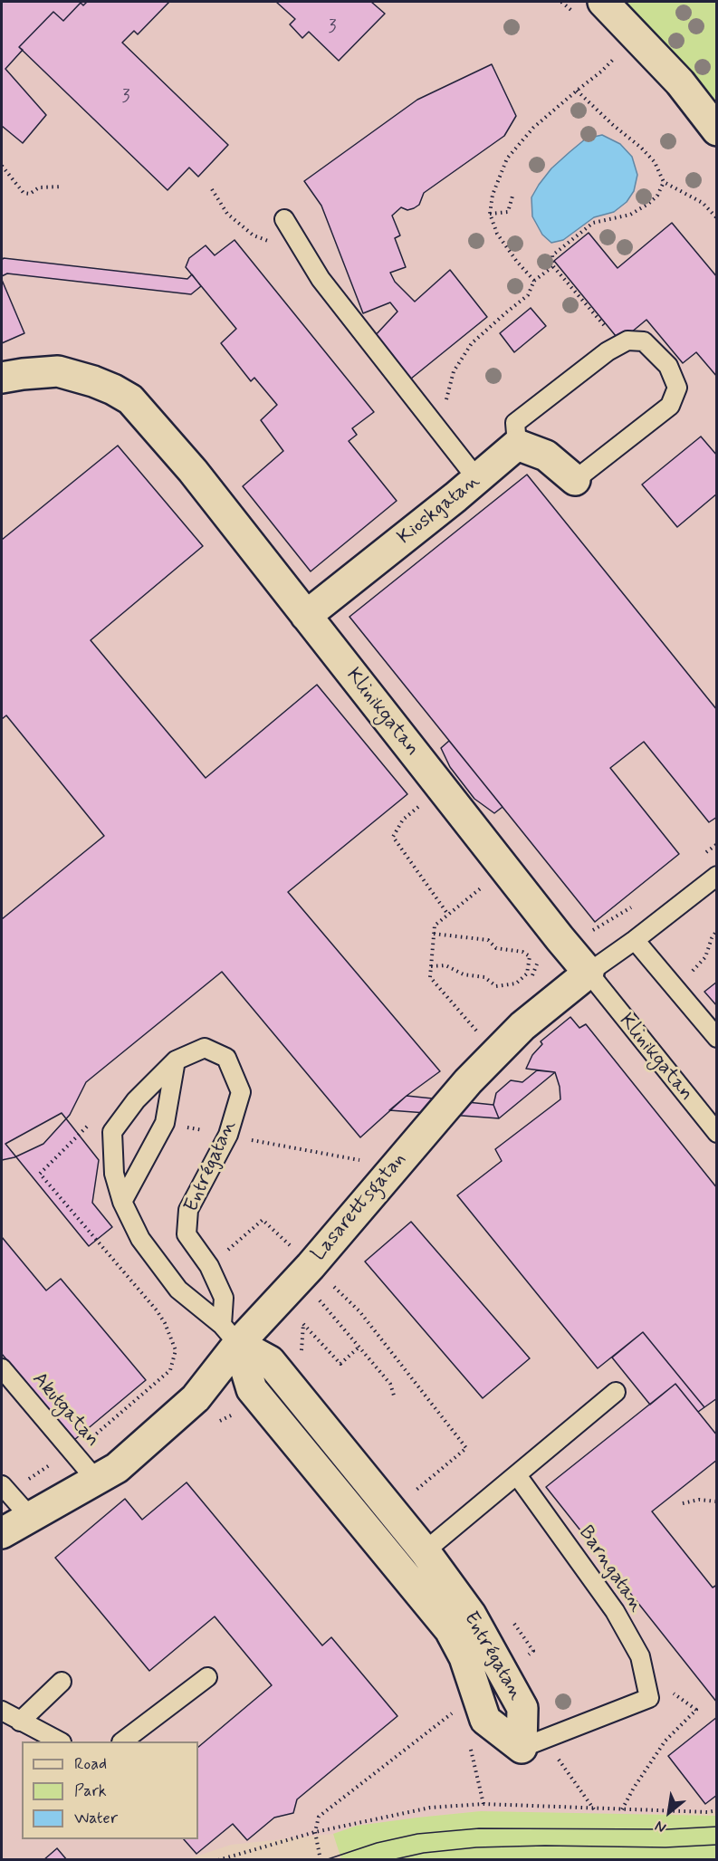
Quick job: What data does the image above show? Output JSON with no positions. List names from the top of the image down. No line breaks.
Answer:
{"streets":{"street":["Kioskgatan","Klinikgatan","Entrégatan","Lasarettsgatan"],"lane":["Akutgatan","Barngatan"]},"crossings":[["Kioskgatan","Klinikgatan"],["Klinikgatan","Lasarettsgatan"],["Entrégatan","Lasarettsgatan"],["Lasarettsgatan","Akutgatan"]],"house_numbers":["3","3"],"legend":["Road","Park","Water"],"north":"bottom left"}
